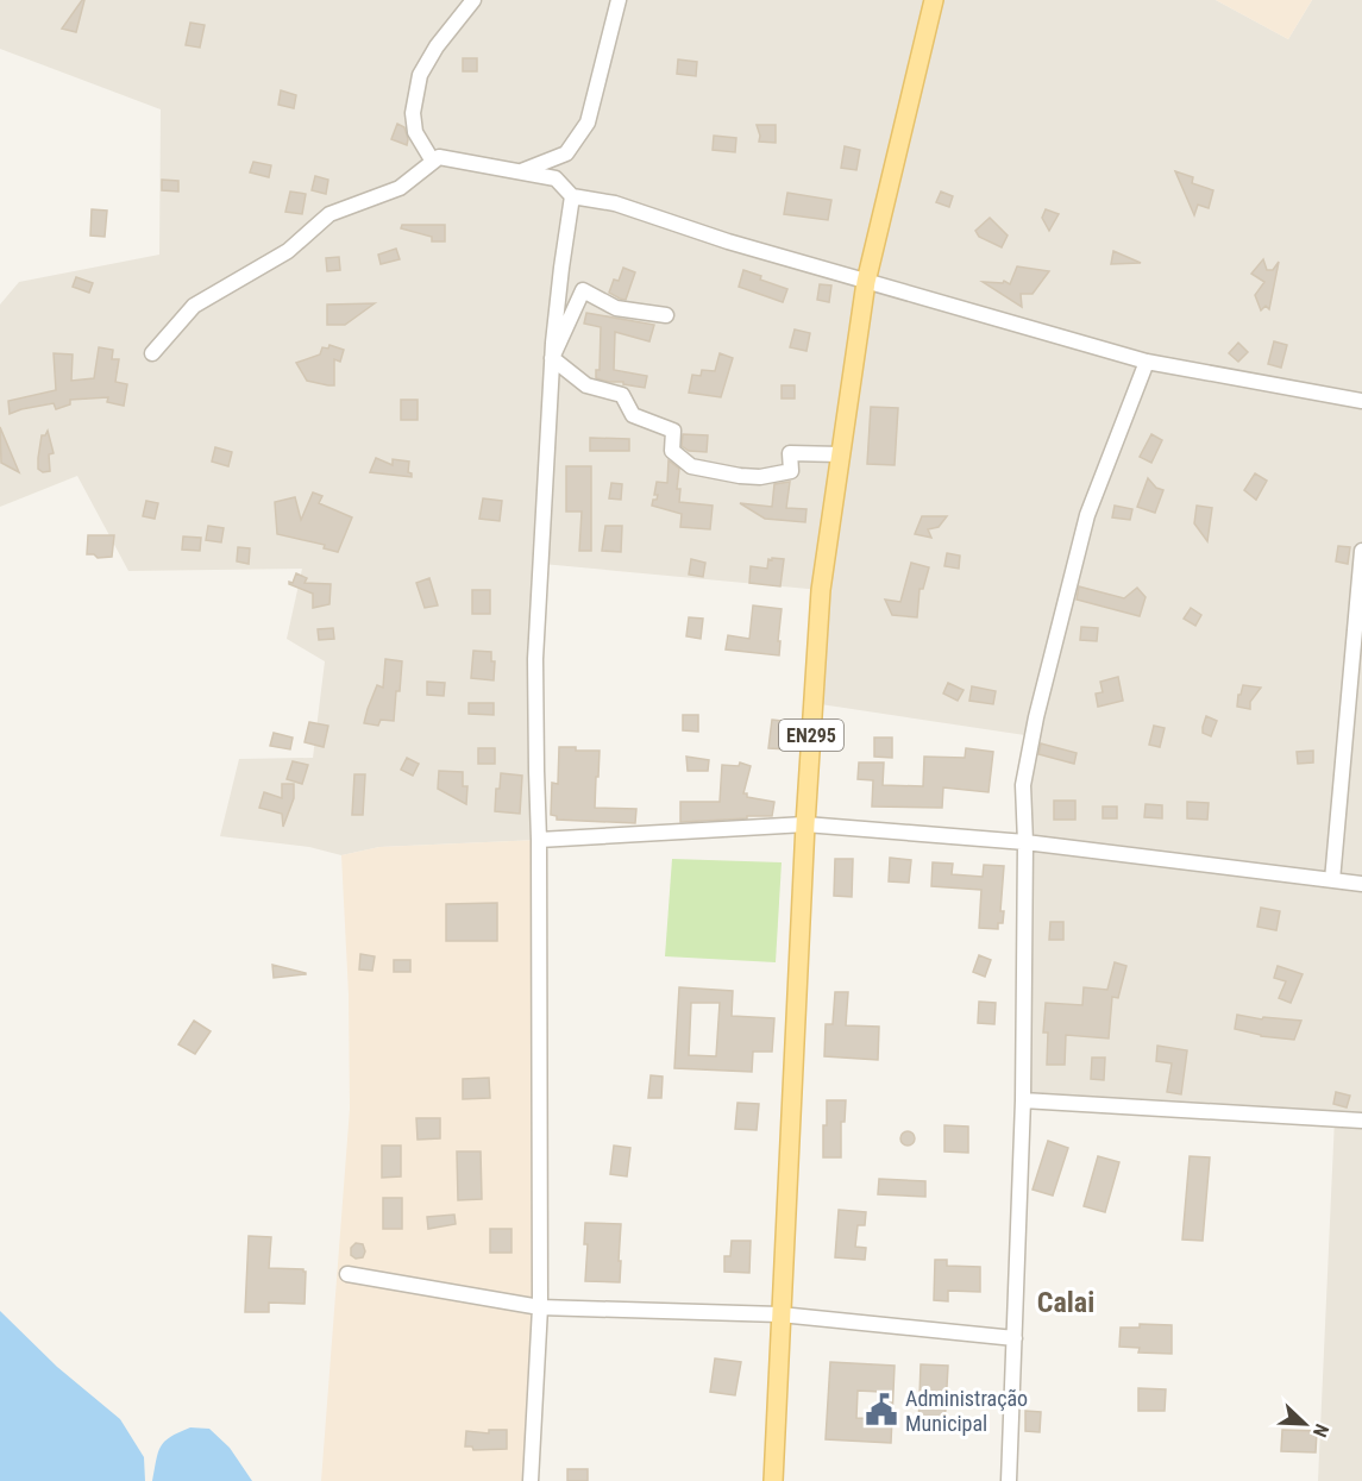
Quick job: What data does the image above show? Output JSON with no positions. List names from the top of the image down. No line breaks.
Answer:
{"streets":{"main road":["EN295"]},"districts":["Calai"],"places":{"public building":["Administração Municipal"]},"north":"bottom right"}
